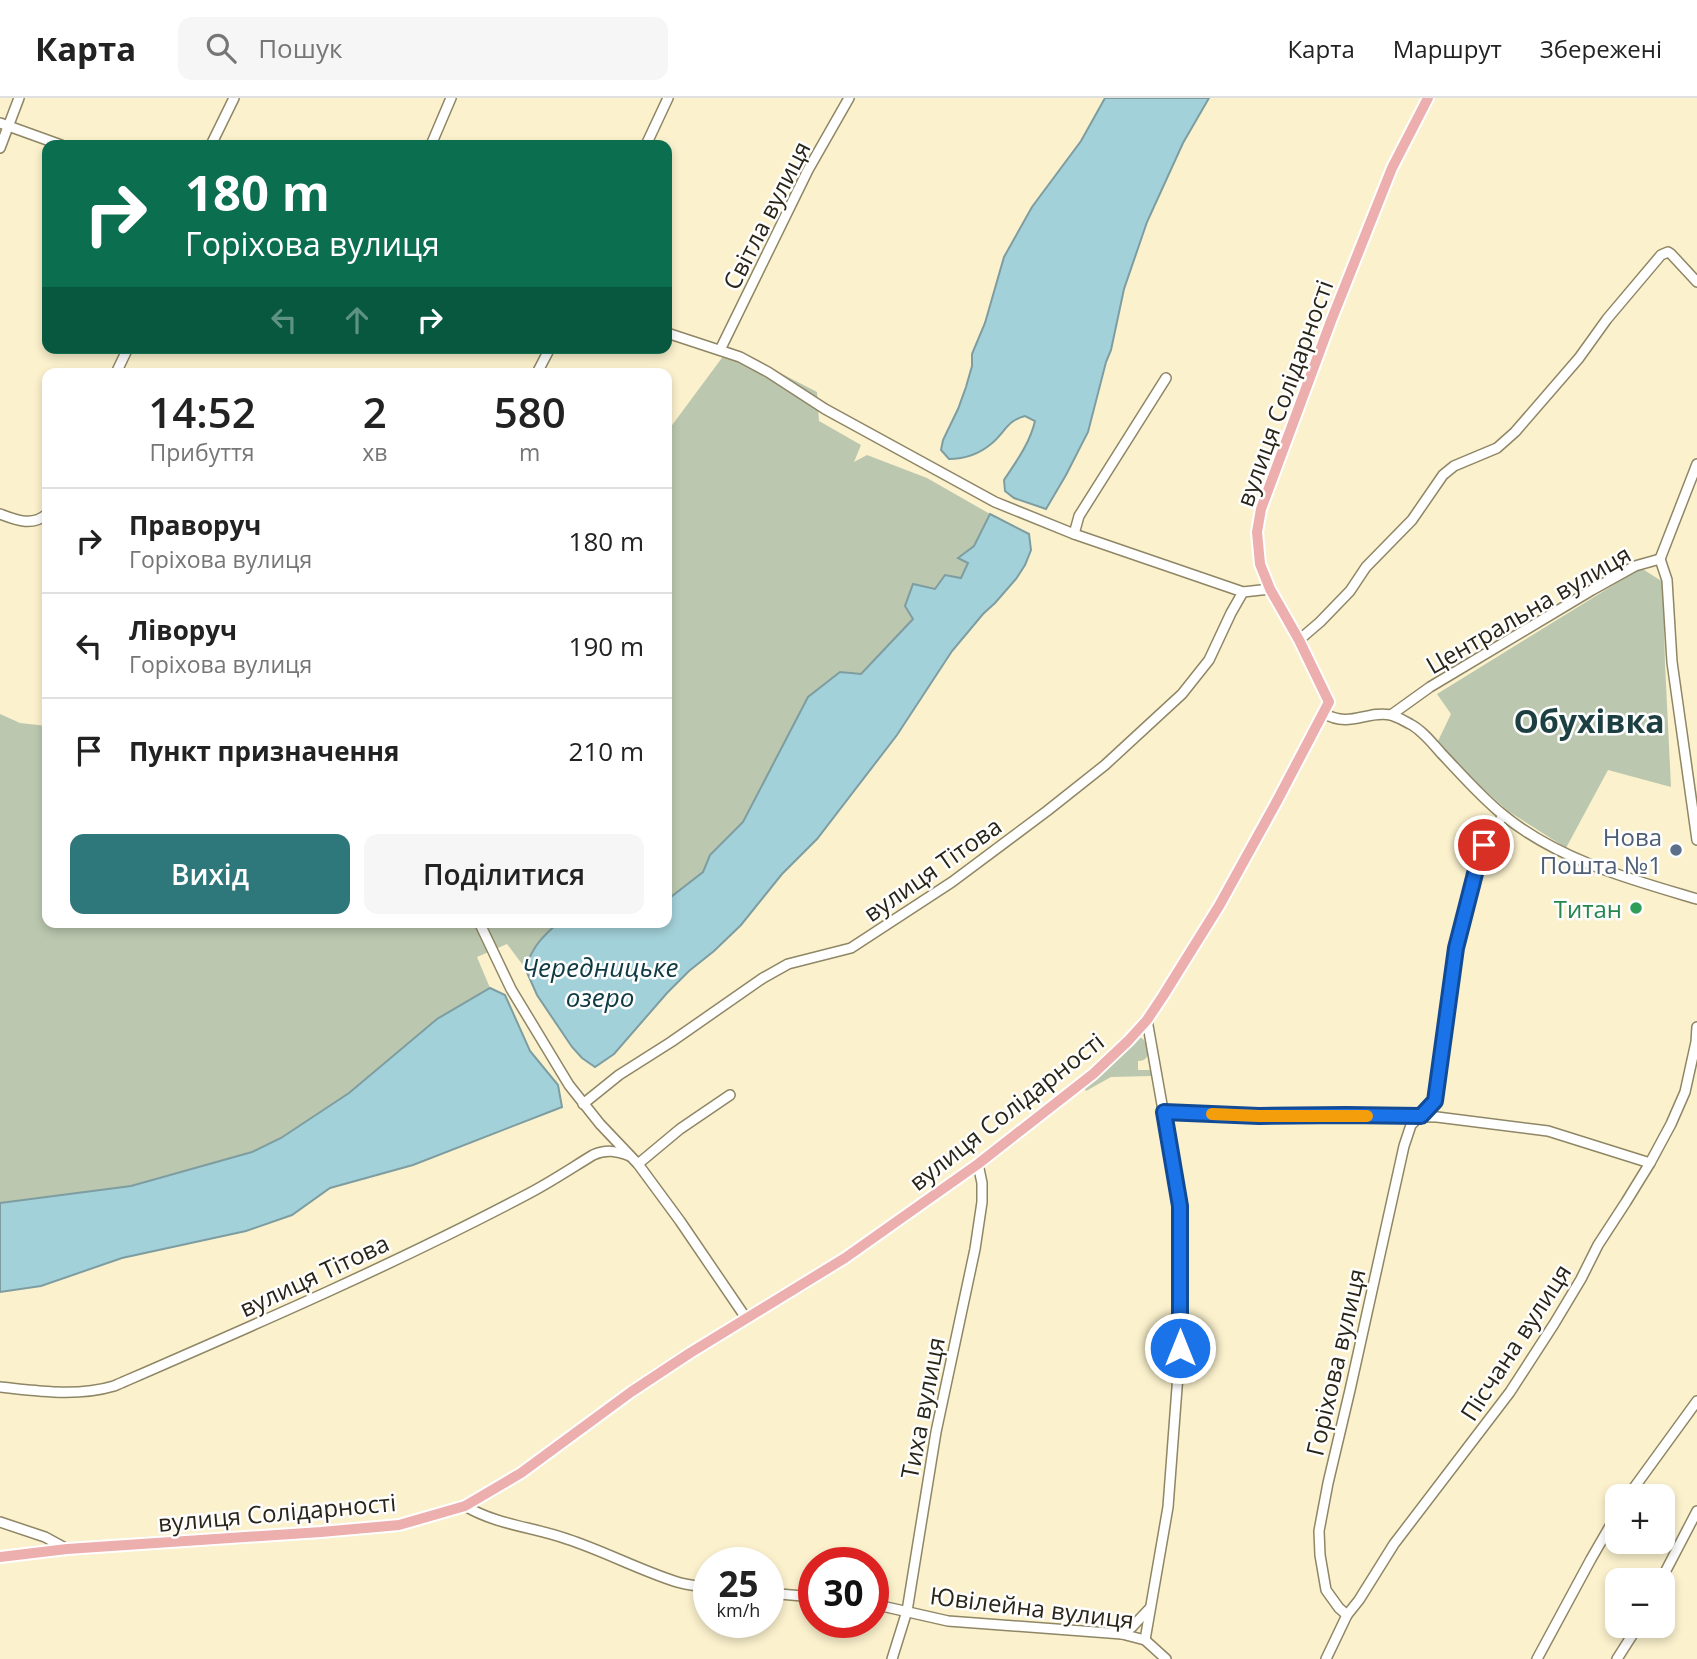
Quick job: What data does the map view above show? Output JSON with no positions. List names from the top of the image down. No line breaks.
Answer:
{"streets":{"main road":["вулиця Солідарності"],"street":["Світла вулиця","Центральна вулиця","вулиця Тітова","Пісчана вулиця","Горіхова вулиця","Тиха вулиця","Ювілейна вулиця"]},"crossings":[["вулиця Солідарності","Центральна вулиця"],["вулиця Солідарності","Тиха вулиця"],["Пісчана вулиця","Горіхова вулиця"],["Тиха вулиця","Ювілейна вулиця"]],"districts":["Обухівка"],"water":["Чередницьке озеро"],"places":["Нова Пошта №1","Титан"],"page":{"header":"Карта","search":"Пошук","nav":["Карта","Маршрут","Збережені"],"turn":["180 m","Горіхова вулиця"],"eta":["14:52","Прибуття","2","хв","580","m"],"list":[{"name":"Праворуч","note":"Горіхова вулиця","value":"180 m"},{"name":"Ліворуч","note":"Горіхова вулиця","value":"190 m"},{"name":"Пункт призначення","value":"210 m"}],"buttons":["Вихід","Поділитися"],"map_buttons":["+","−"],"speed":"25 km/h","limit":"30"}}
